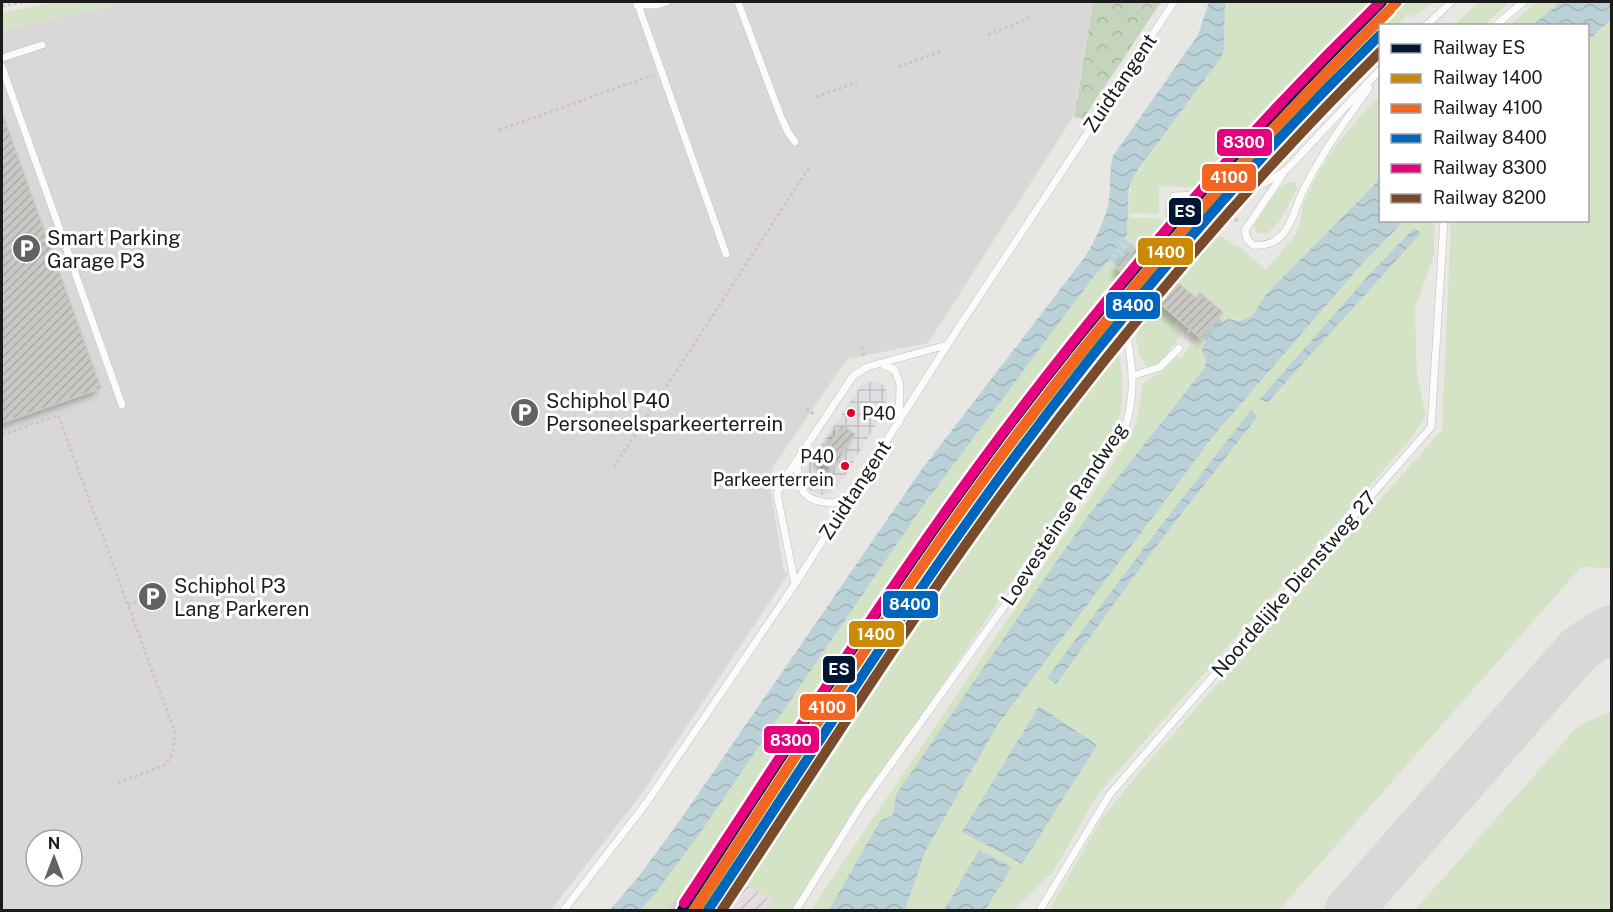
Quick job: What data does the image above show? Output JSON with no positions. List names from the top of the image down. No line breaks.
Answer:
{"streets":{"lane":["Zuidtangent","Loevesteinse Randweg","Noordelijke Dienstweg 27"]},"places":{"parking":["Smart Parking Garage P3","Schiphol P40 Personeelsparkeerterrein","Schiphol P3 Lang Parkeren"],"other":["P40","P40 Parkeerterrein"]},"lines":["rail line ES","rail line 4100","rail line 8300","rail line 1400","rail line 8400","rail line 8200"],"legend":["Railway ES","Railway 1400","Railway 4100","Railway 8400","Railway 8300","Railway 8200"],"north":"top"}
